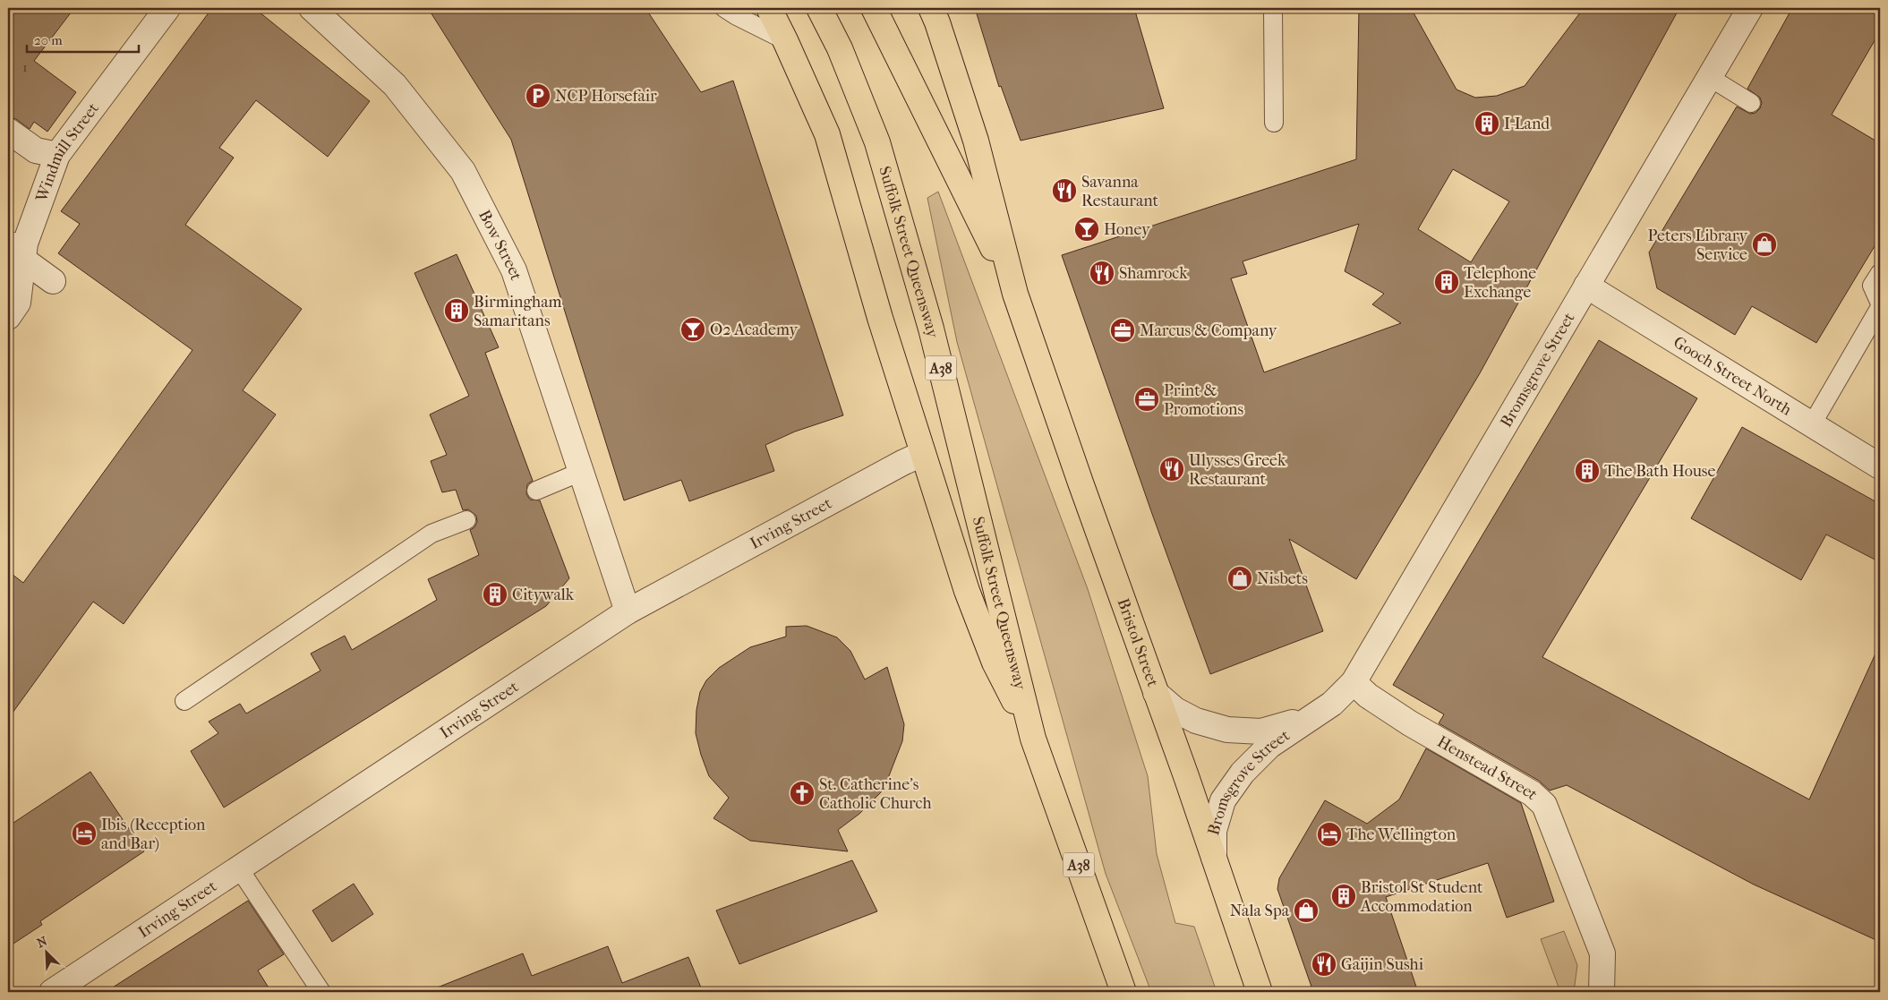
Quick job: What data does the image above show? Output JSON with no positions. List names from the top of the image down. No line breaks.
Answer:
{"streets":{"highway":["Suffolk Street Queensway","A38","Bristol Street"],"street":["Windmill Street","Bow Street","Bromsgrove Street","Gooch Street North","Irving Street","Henstead Street"]},"crossings":[["Bow Street","Irving Street"],["Suffolk Street Queensway","A38"],["Bromsgrove Street","Gooch Street North"],["Bromsgrove Street","Bristol Street"],["Bromsgrove Street","Henstead Street"]],"places":{"parking":["NCP Horsefair"],"building":["I-Land","Telephone Exchange","Birmingham Samaritans","The Bath House","Citywalk","Bristol St Student Accommodation"],"restaurant":["Savanna Restaurant","Shamrock","Ulysses Greek Restaurant","Gaijin Sushi"],"bar":["Honey","O2 Academy"],"shop":["Peters Library Service","Nisbets","Nala Spa"],"office":["Marcus & Company","Print & Promotions"],"church":["St. Catherine's Catholic Church"],"hotel":["Ibis (Reception and Bar)","The Wellington"]},"house_numbers":["1"],"scale_bar":"20 m","north":"top left"}
